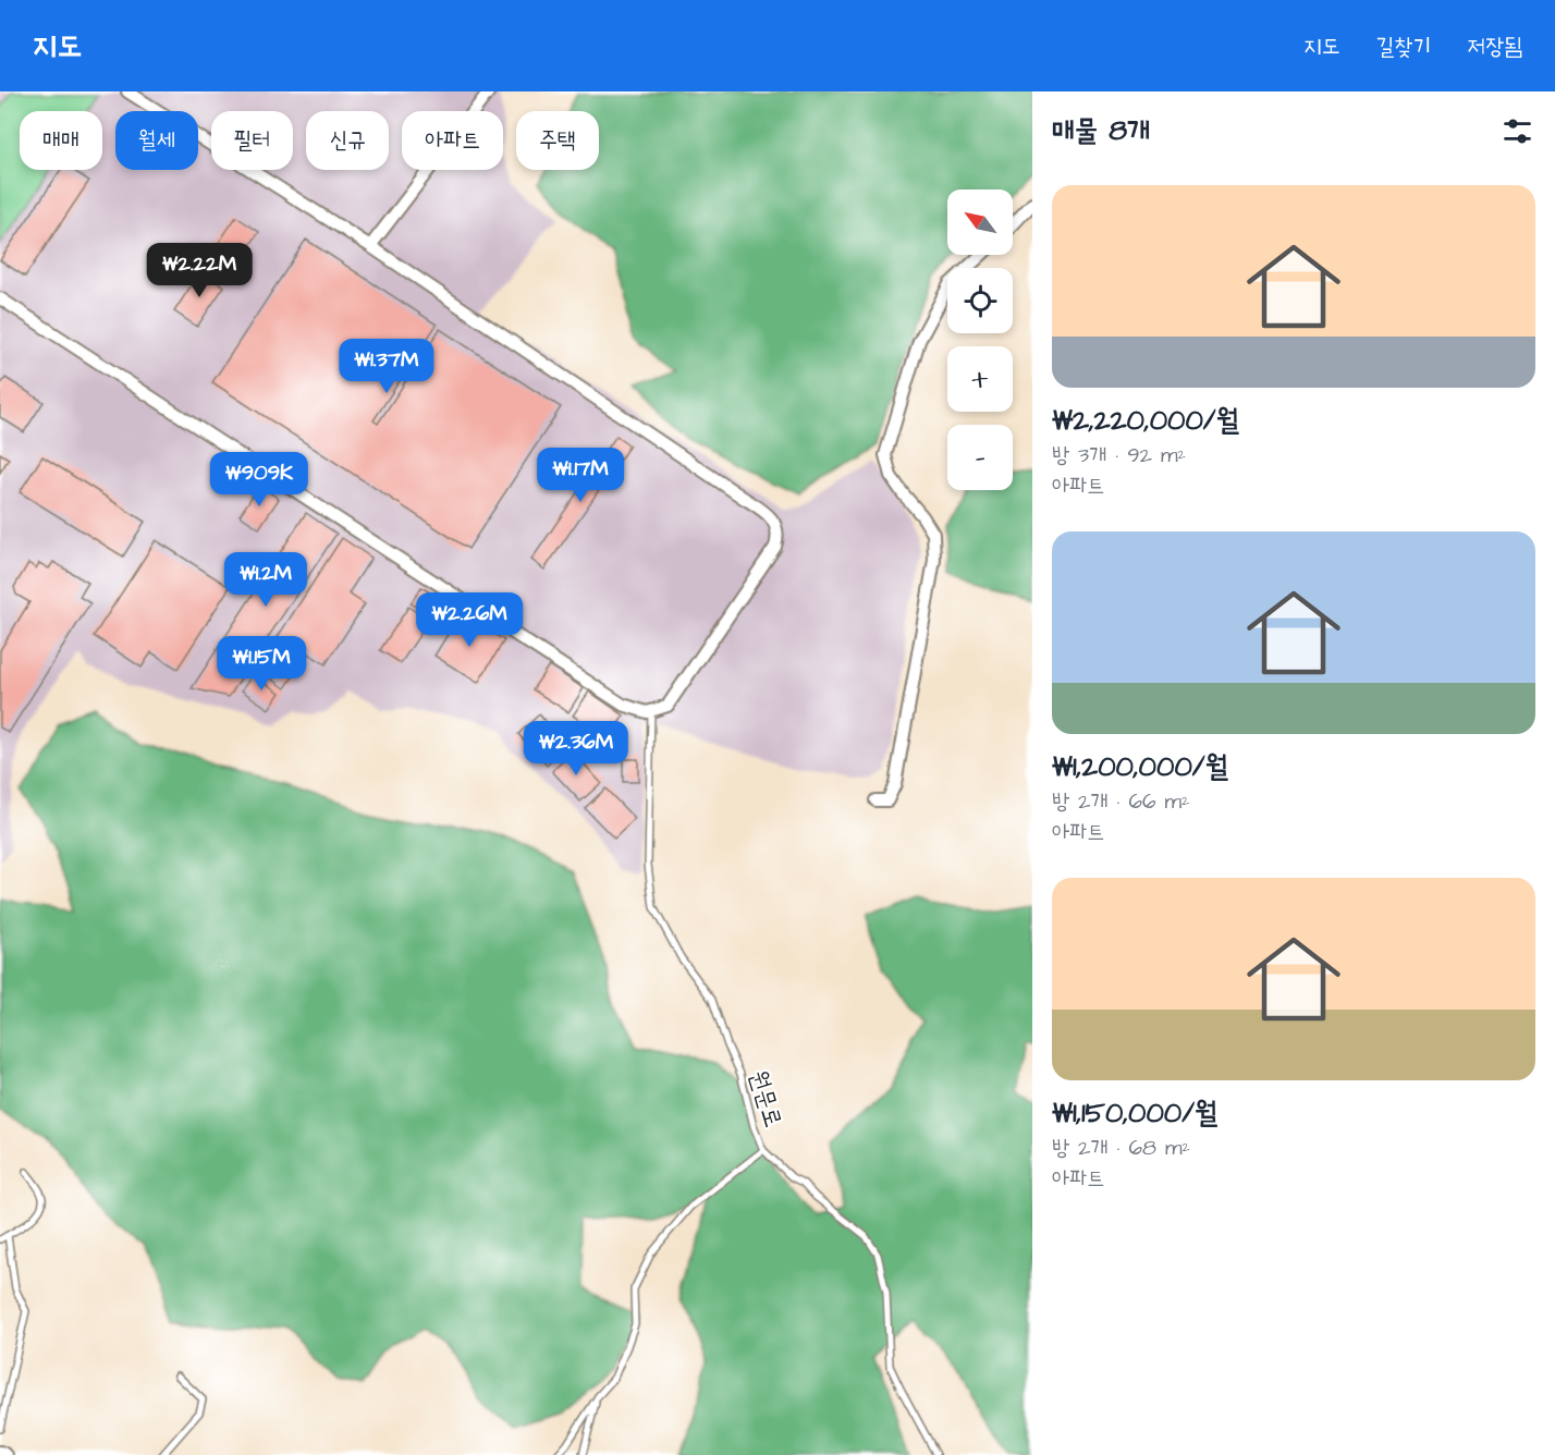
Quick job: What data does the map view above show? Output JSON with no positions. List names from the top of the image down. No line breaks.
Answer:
{"streets":{"lane":["원문로"]},"north":"top left","page":{"header":"지도","nav":["지도","길찾기","저장됨"],"heading":"매물 8개","chip":["매매","월세","필터","신규","아파트","주택"],"list":[{"name":"₩2,220,000/월","note":"방 3개 · 92 m² · 아파트"},{"name":"₩1,200,000/월","note":"방 2개 · 66 m² · 아파트"},{"name":"₩1,150,000/월","note":"방 2개 · 68 m² · 아파트"}],"map_buttons":["+","−"],"price":["₩2.22M","₩1.37M","₩1.17M","₩909K","₩1.2M","₩2.26M","₩1.15M","₩2.36M"]}}
